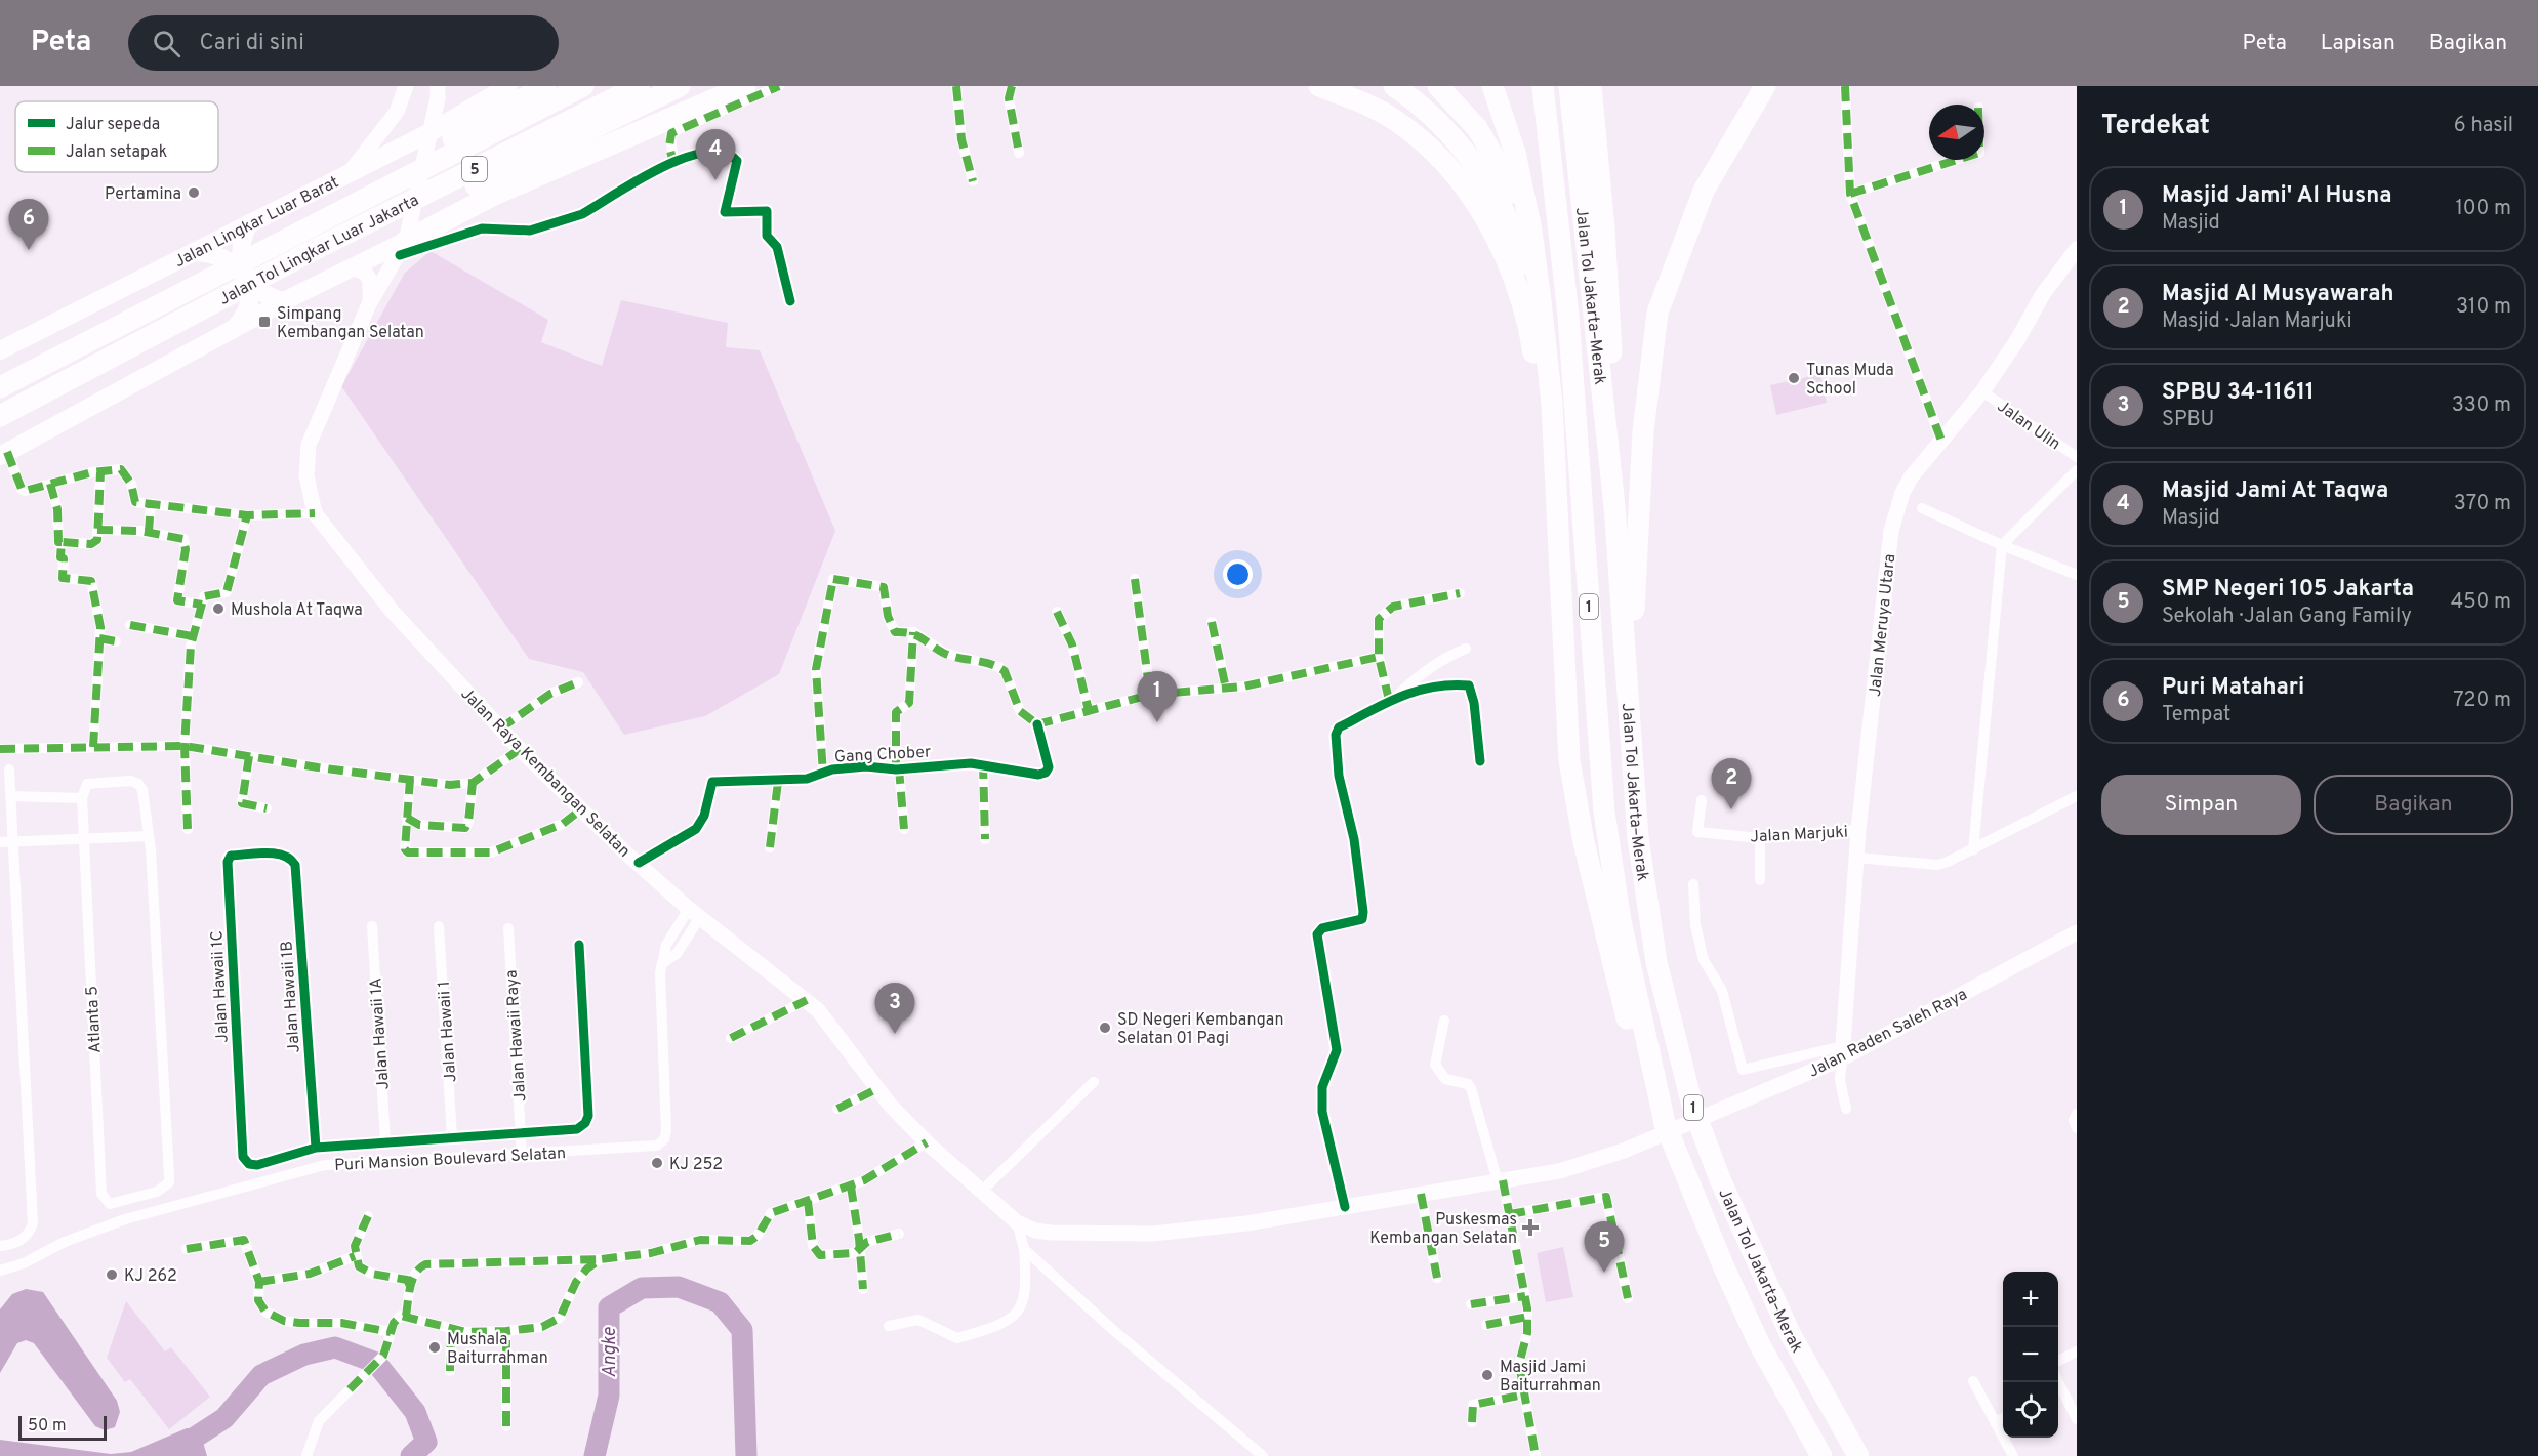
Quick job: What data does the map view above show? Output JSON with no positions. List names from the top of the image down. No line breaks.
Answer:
{"streets":{"highway":["5","Jalan Tol Lingkar Luar Jakarta","Jalan Tol Jakarta–Merak","1"],"main road":["Jalan Lingkar Luar Barat","Jalan Meruya Utara","Jalan Raya Kembangan Selatan","Jalan Raden Saleh Raya"],"street":["Jalan Ulin","Gang Chober","Jalan Marjuki","Jalan Hawaii 1C","Jalan Hawaii 1B","Atlanta 5","Jalan Hawaii 1","Jalan Hawaii 1A","Jalan Hawaii Raya","Puri Mansion Boulevard Selatan"]},"crossings":[["Jalan Lingkar Luar Barat","Jalan Raya Kembangan Selatan"],["Jalan Ulin","Jalan Meruya Utara"],["Jalan Meruya Utara","Jalan Marjuki"],["Jalan Meruya Utara","Jalan Raden Saleh Raya"],["Gang Chober","Jalan Raya Kembangan Selatan"],["Jalan Raya Kembangan Selatan","Jalan Raden Saleh Raya"],["Jalan Raya Kembangan Selatan","Puri Mansion Boulevard Selatan"],["Jalan Hawaii 1C","Jalan Hawaii 1B"],["Jalan Hawaii Raya","Puri Mansion Boulevard Selatan"]],"water":["Angke"],"places":{"other":["Pertamina","Tunas Muda School","Mushola At Taqwa","SD Negeri Kembangan Selatan 01 Pagi","KJ 252","KJ 262","Mushala Baiturrahman","Masjid Jami Baiturrahman"],"transit":["Simpang Kembangan Selatan"],"health":["Puskesmas Kembangan Selatan"]},"legend":["Jalur sepeda","Jalan setapak"],"scale_bar":"50 m","north":"left","page":{"header":"Peta","search":"Cari di sini","nav":["Peta","Lapisan","Bagikan"],"heading":["Terdekat","6 hasil"],"pins":["4","6","1","2","3","5"],"list":[{"mark":"1","name":"Masjid Jami' Al Husna","note":"Masjid","value":"100 m"},{"mark":"2","name":"Masjid Al Musyawarah","note":"Masjid · Jalan Marjuki","value":"310 m"},{"mark":"3","name":"SPBU 34-11611","note":"SPBU","value":"330 m"},{"mark":"4","name":"Masjid Jami At Taqwa","note":"Masjid","value":"370 m"},{"mark":"5","name":"SMP Negeri 105 Jakarta","note":"Sekolah · Jalan Gang Family","value":"450 m"},{"mark":"6","name":"Puri Matahari","note":"Tempat","value":"720 m"}],"buttons":["Simpan","Bagikan"],"map_buttons":["+","−"],"scale":"50 m"}}
